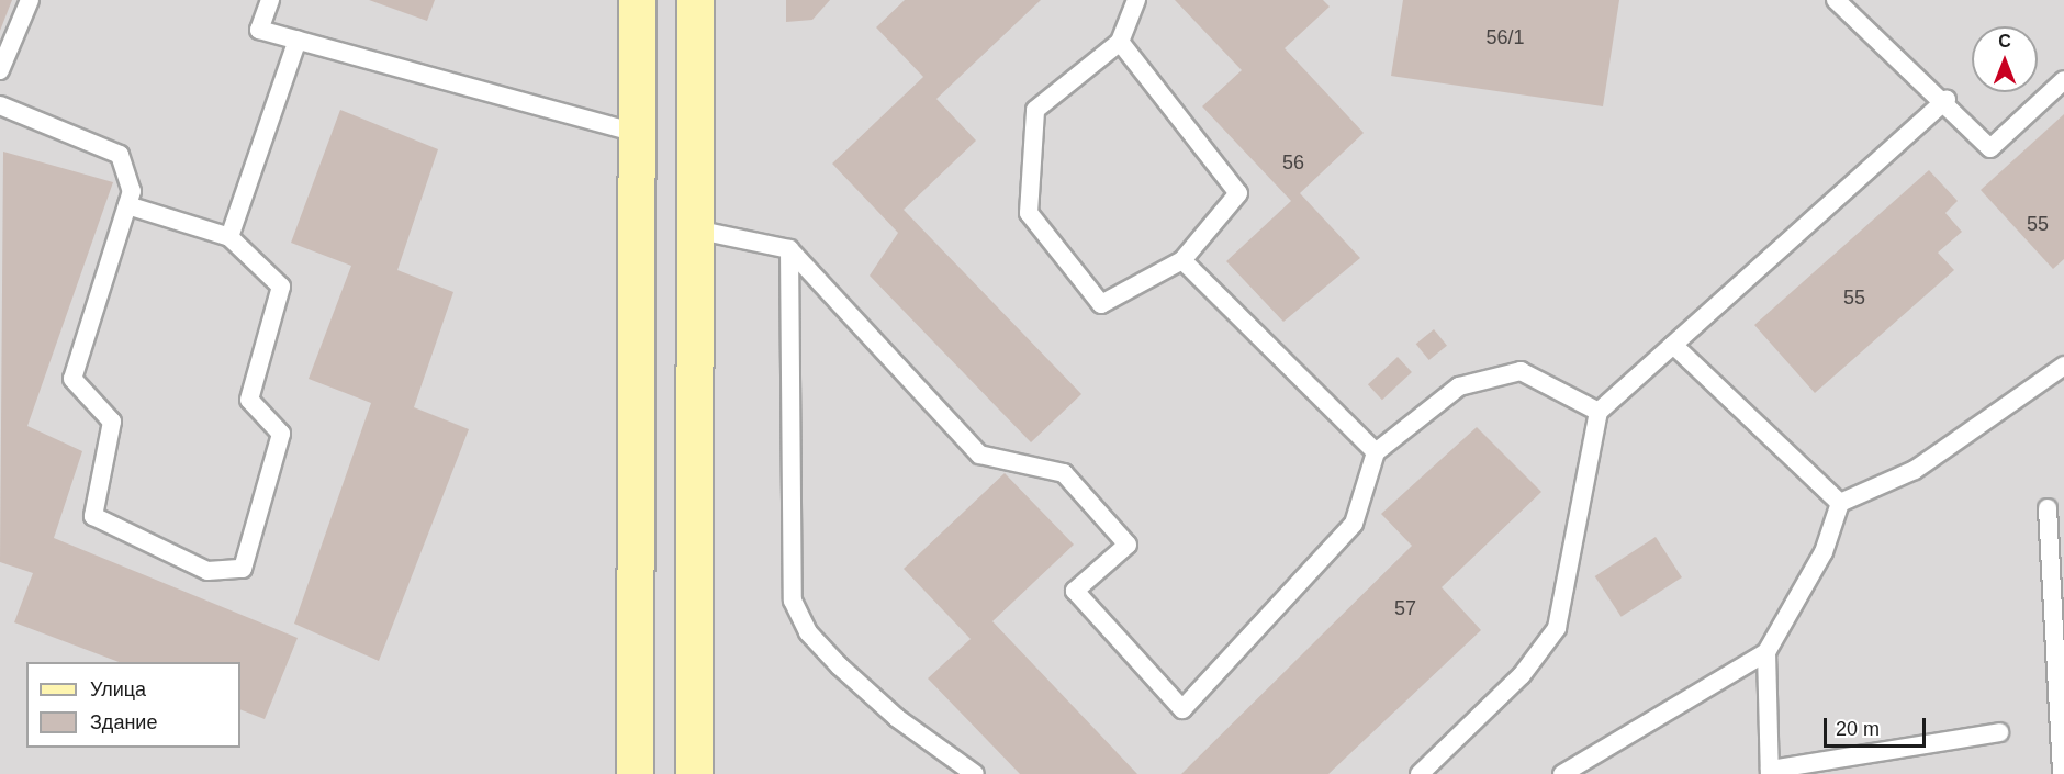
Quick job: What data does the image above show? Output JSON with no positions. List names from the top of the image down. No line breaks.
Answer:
{"house_numbers":["56/1","56","55","55","57"],"legend":["Улица","Здание"],"scale_bar":"20 m","north":"top"}
